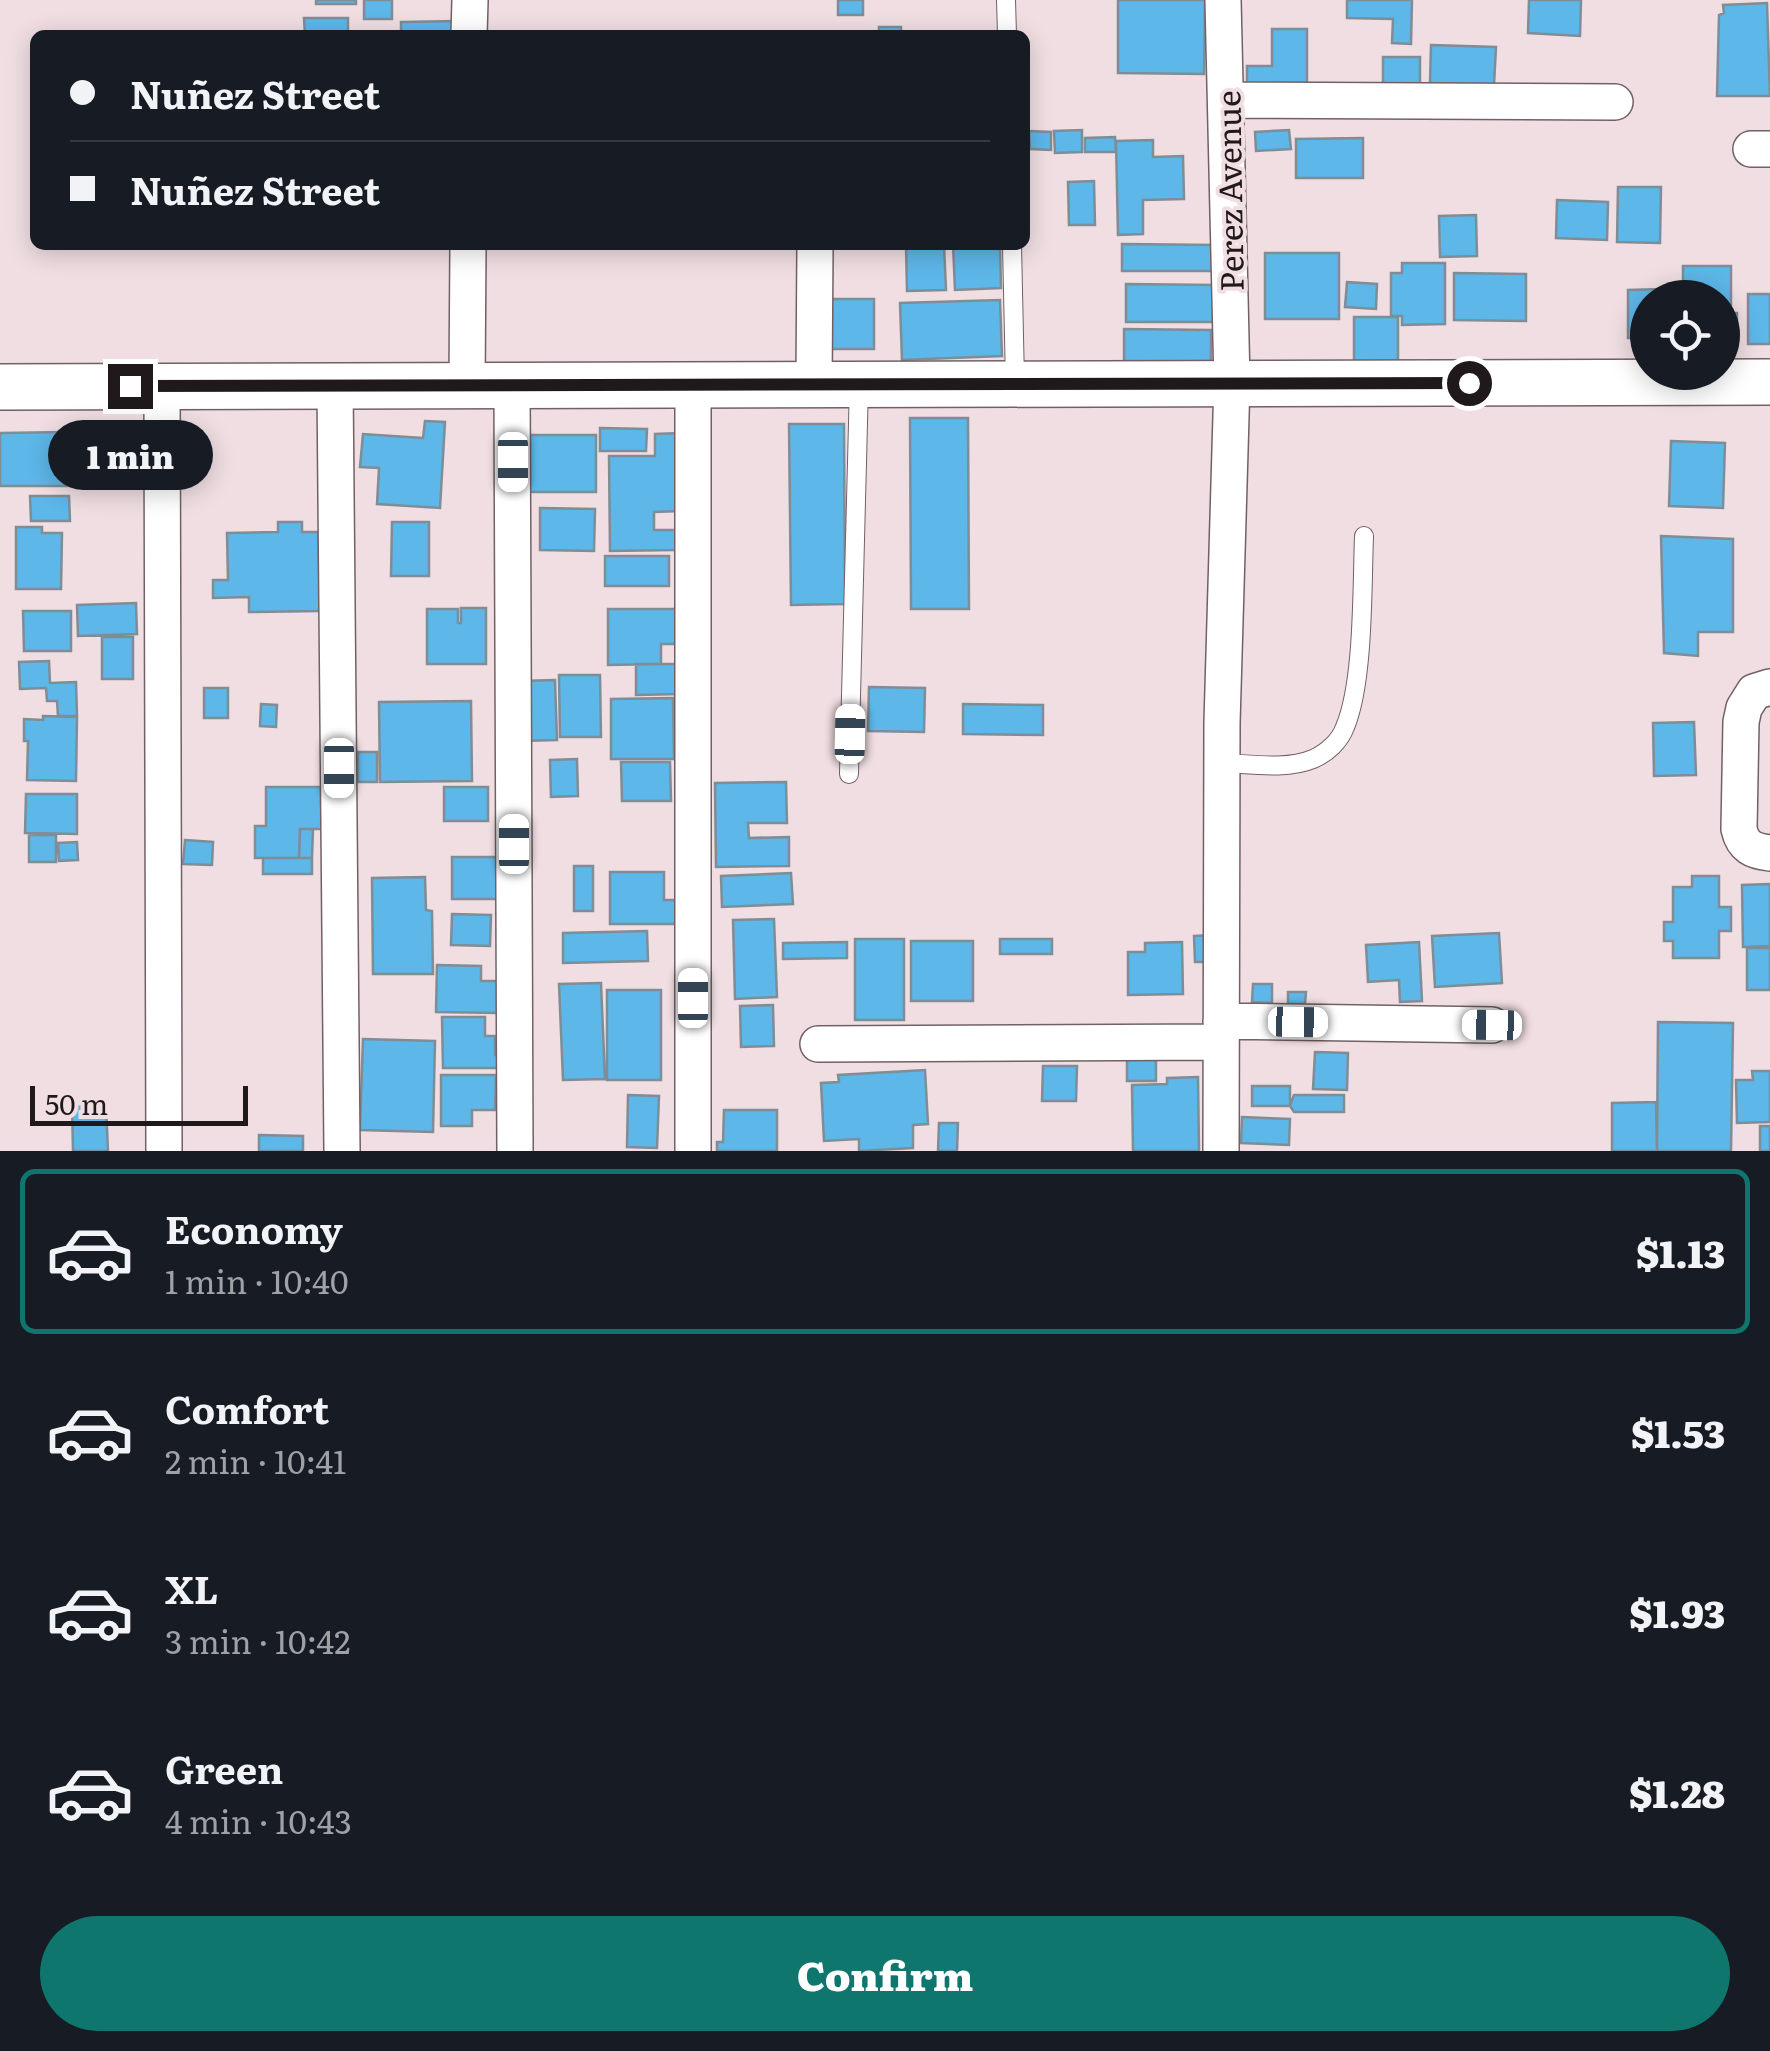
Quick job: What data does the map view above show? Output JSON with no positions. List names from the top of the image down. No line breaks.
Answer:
{"streets":{"street":["Perez Avenue"]},"scale_bar":"50 m","page":{"banner":["Nuñez Street","Nuñez Street"],"bubble":"1 min","scale":"50 m","list":[{"name":"Economy","note":"1 min · 10:40","value":"$1.13"},{"name":"Comfort","note":"2 min · 10:41","value":"$1.53"},{"name":"XL","note":"3 min · 10:42","value":"$1.93"},{"name":"Green","note":"4 min · 10:43","value":"$1.28"}],"buttons":"Confirm"}}
